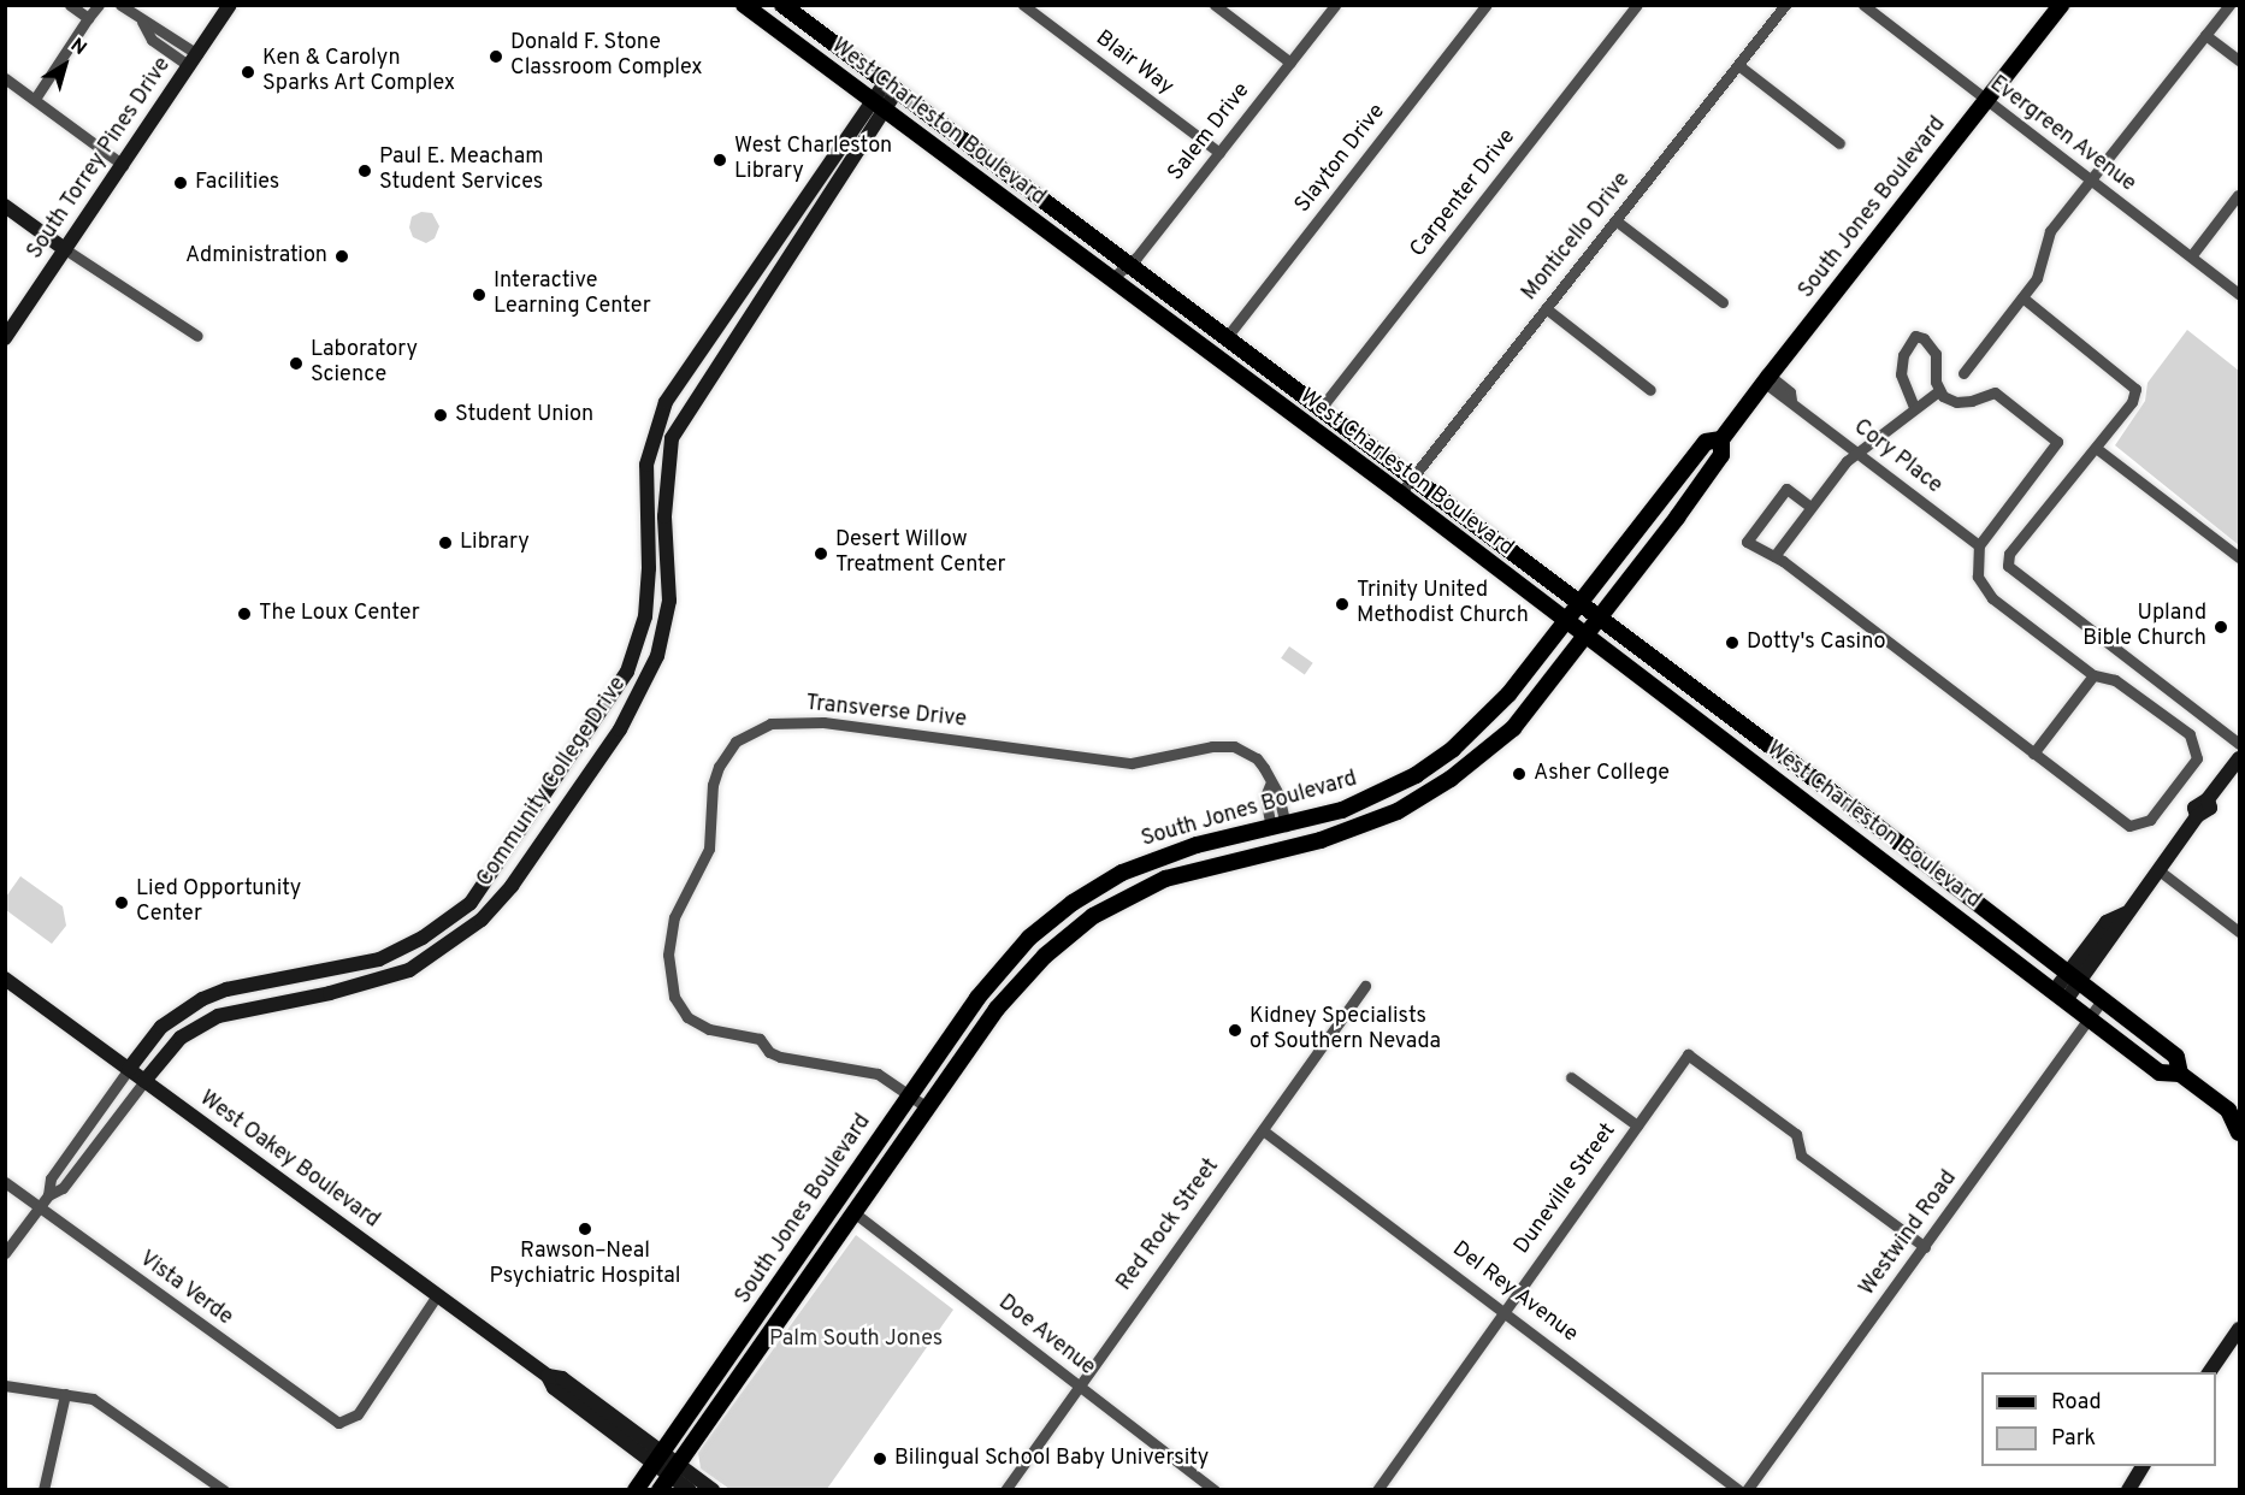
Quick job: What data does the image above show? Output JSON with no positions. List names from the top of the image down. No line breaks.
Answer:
{"streets":{"main road":["West Charleston Boulevard","South Jones Boulevard"],"street":["Blair Way","Salem Drive","Evergreen Avenue","South Torrey Pines Drive","Slayton Drive","Carpenter Drive","Monticello Drive","Cory Place","Transverse Drive","Community College Drive","West Oakey Boulevard","Duneville Street","Red Rock Street","Westwind Road","Vista Verde","Del Rey Avenue","Doe Avenue"]},"crossings":[["Blair Way","Salem Drive"],["West Charleston Boulevard","Salem Drive"],["West Charleston Boulevard","Slayton Drive"],["West Charleston Boulevard","Carpenter Drive"],["West Charleston Boulevard","South Jones Boulevard"],["West Charleston Boulevard","Monticello Drive"],["West Charleston Boulevard","Community College Drive"],["West Charleston Boulevard","Westwind Road"],["Evergreen Avenue","South Jones Boulevard"],["South Jones Boulevard","Cory Place"],["South Jones Boulevard","Transverse Drive"],["South Jones Boulevard","West Oakey Boulevard"],["South Jones Boulevard","Doe Avenue"],["Community College Drive","West Oakey Boulevard"],["West Oakey Boulevard","Vista Verde"],["Duneville Street","Westwind Road"],["Duneville Street","Del Rey Avenue"],["Red Rock Street","Del Rey Avenue"],["Red Rock Street","Doe Avenue"]],"parks":["Palm South Jones"],"places":["Donald F. Stone Classroom Complex","Ken & Carolyn Sparks Art Complex","West Charleston Library","Paul E. Meacham Student Services","Facilities","Administration","Interactive Learning Center","Laboratory Science","Student Union","Library","Desert Willow Treatment Center","Trinity United Methodist Church","The Loux Center","Upland Bible Church","Dotty's Casino","Asher College","Lied Opportunity Center","Kidney Specialists of Southern Nevada","Rawson–Neal Psychiatric Hospital","Bilingual School Baby University"],"legend":["Road","Park"],"north":"top right"}
